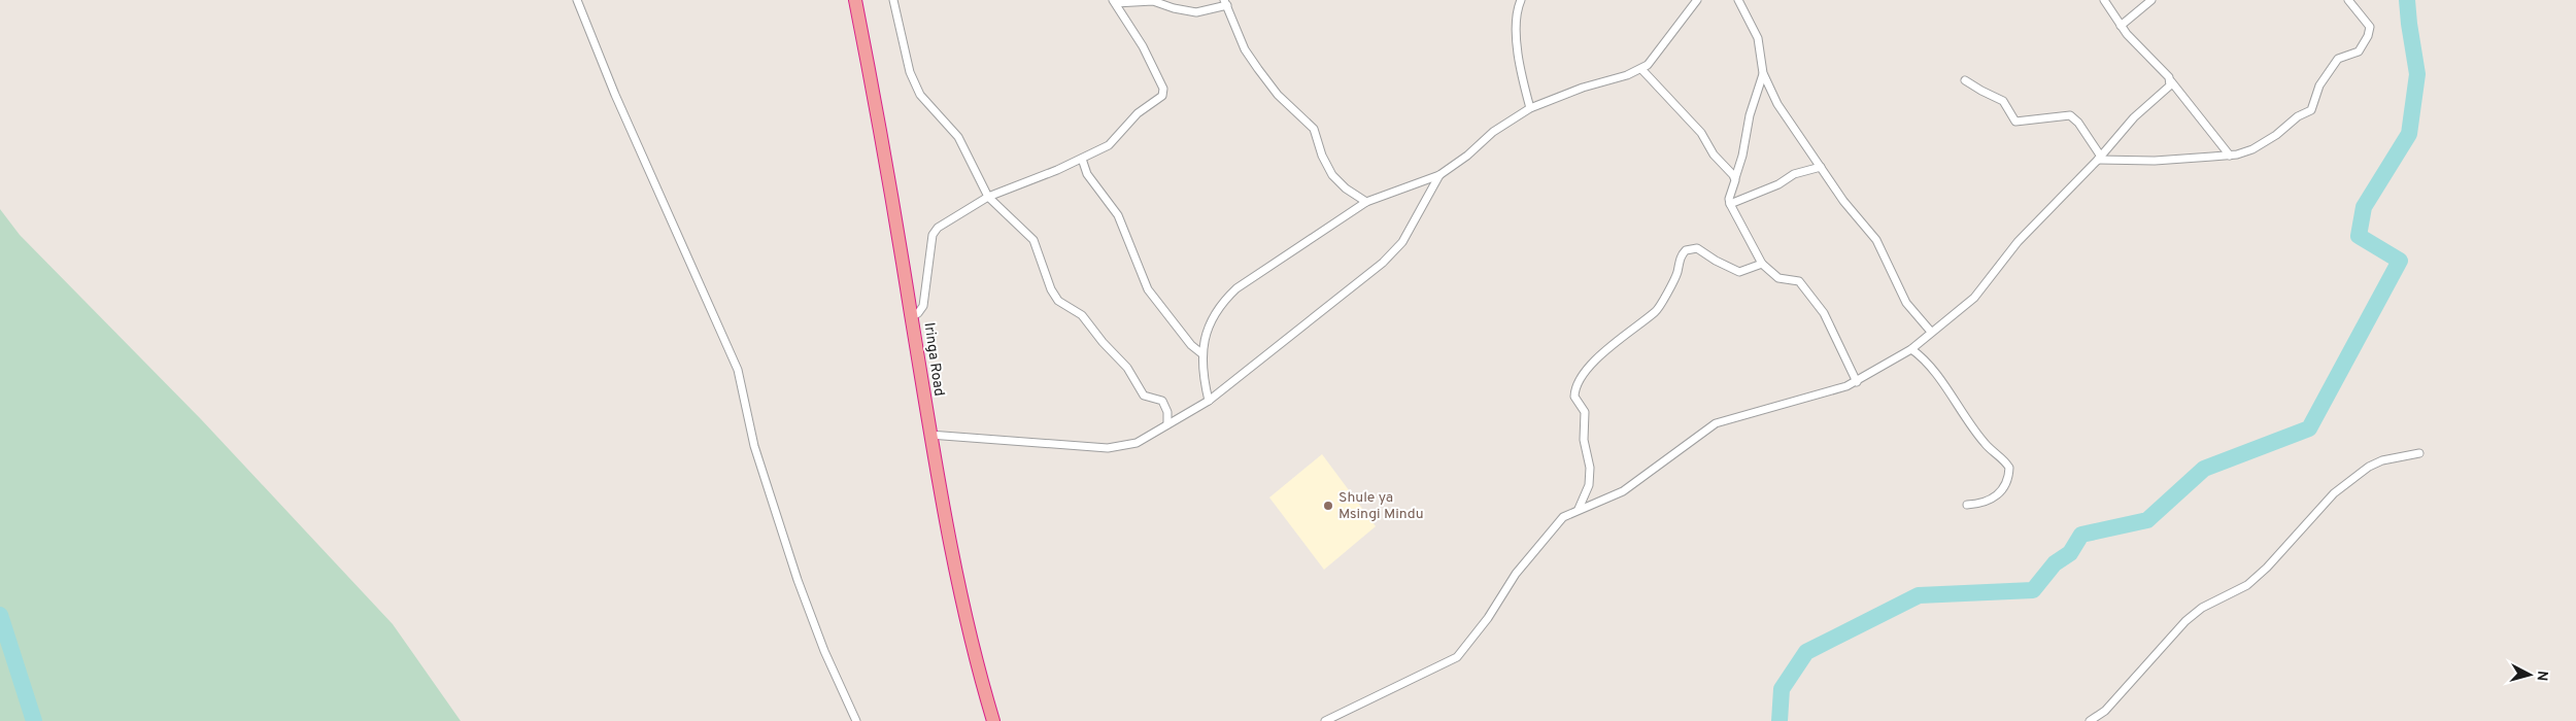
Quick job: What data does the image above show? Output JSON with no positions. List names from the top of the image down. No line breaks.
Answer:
{"streets":{"highway":["Iringa Road"]},"places":["Shule ya Msingi Mindu"],"north":"right"}
